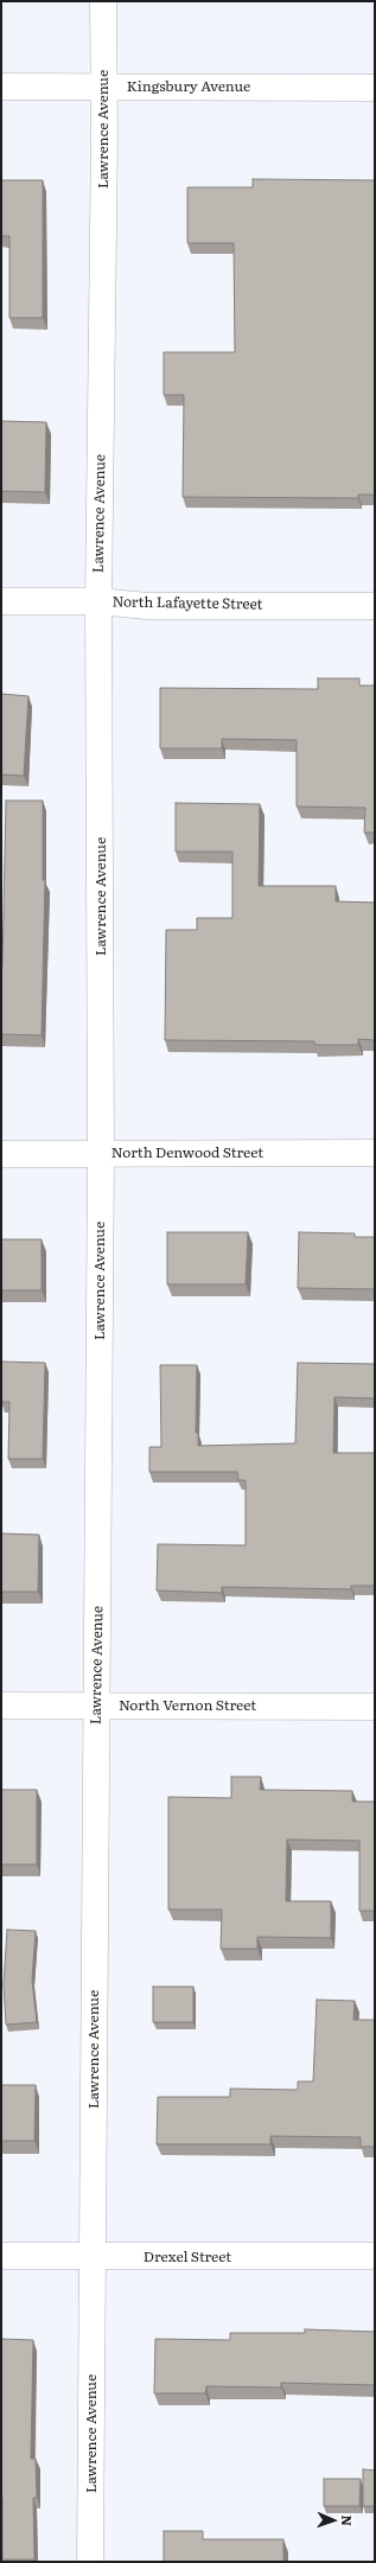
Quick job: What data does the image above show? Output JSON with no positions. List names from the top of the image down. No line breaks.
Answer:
{"streets":{"street":["Kingsbury Avenue","Lawrence Avenue","North Lafayette Street","North Denwood Street","North Vernon Street","Drexel Street"]},"crossings":[["Kingsbury Avenue","Lawrence Avenue"],["Lawrence Avenue","North Lafayette Street"],["Lawrence Avenue","North Denwood Street"],["Lawrence Avenue","North Vernon Street"],["Lawrence Avenue","Drexel Street"]],"north":"right"}
